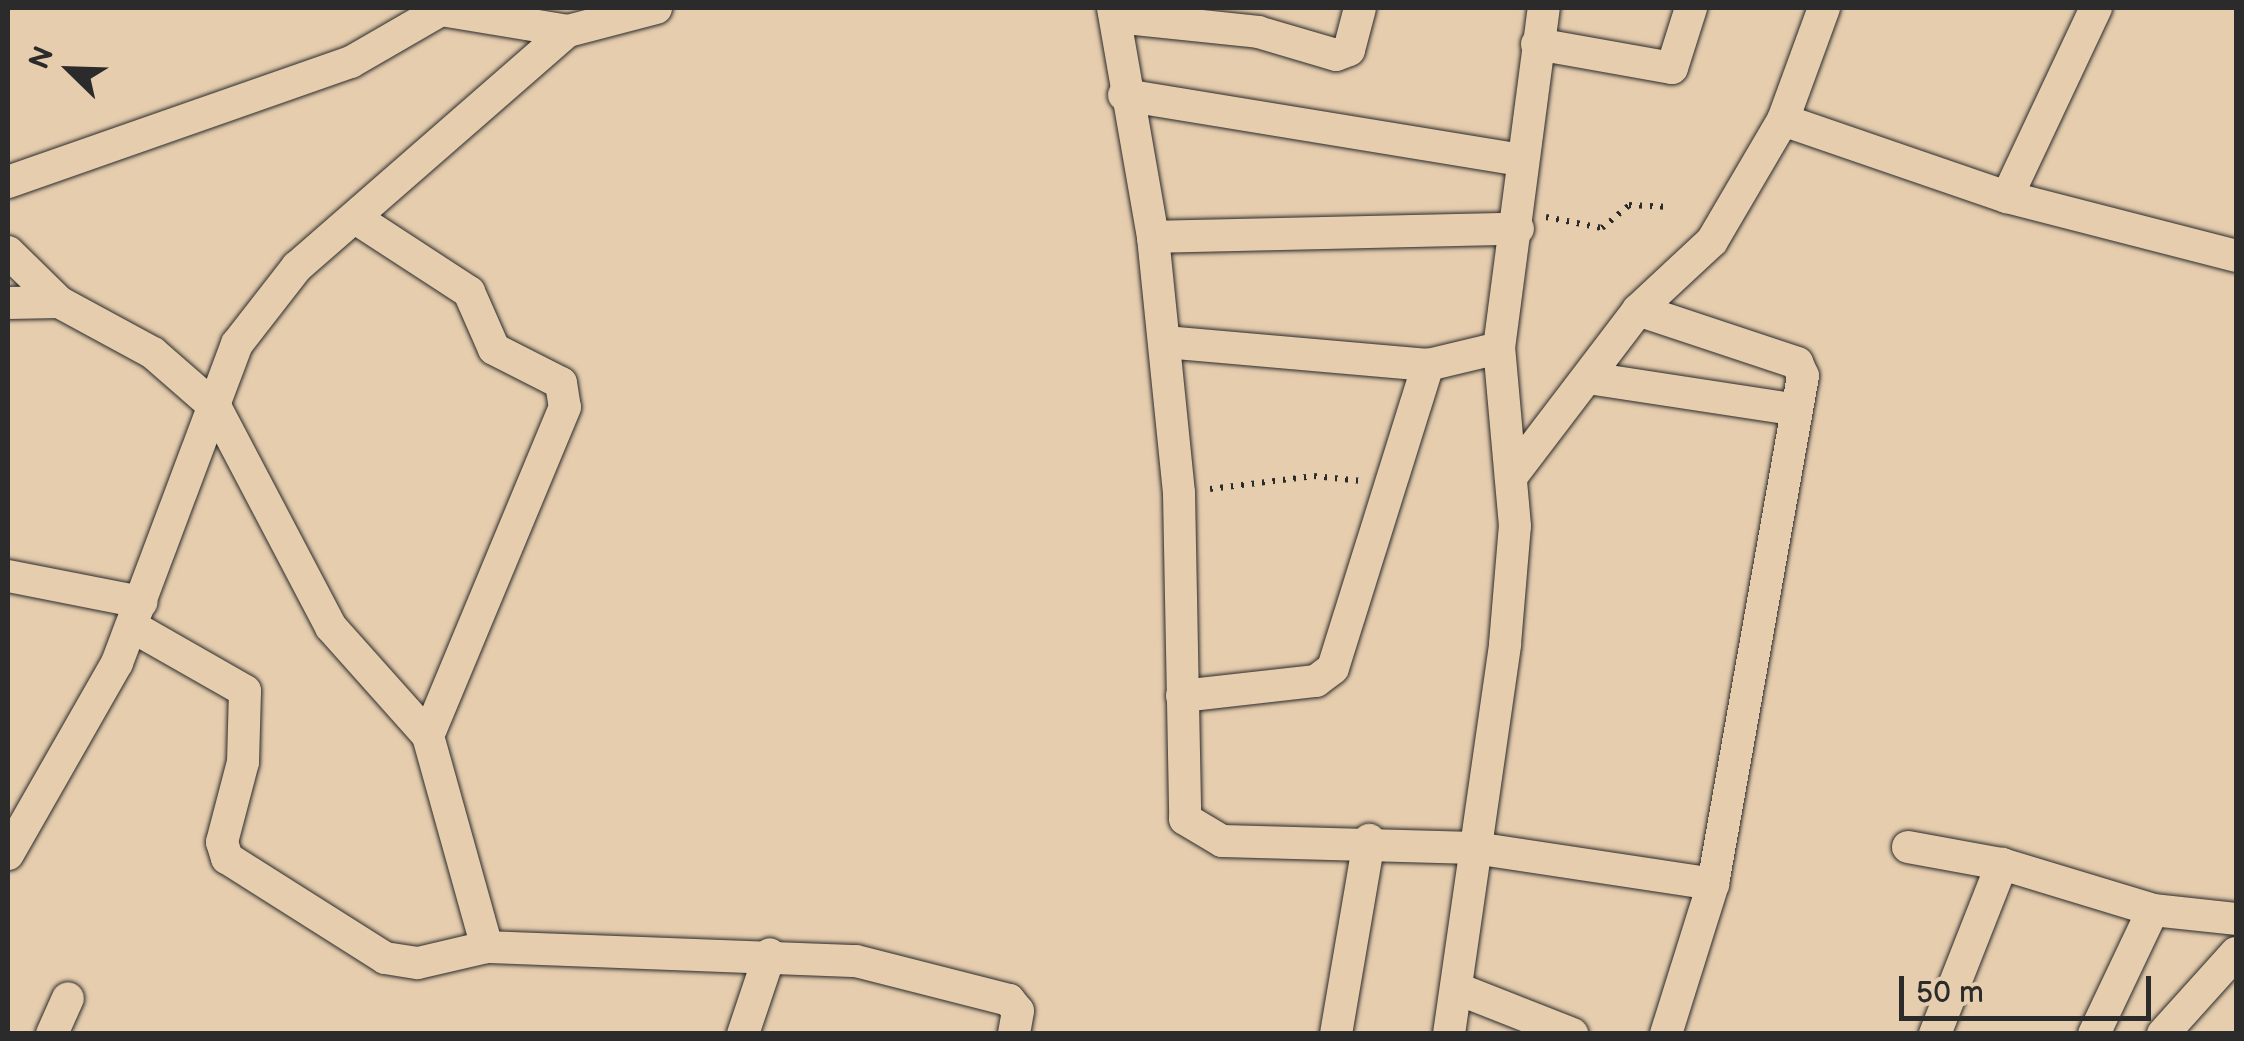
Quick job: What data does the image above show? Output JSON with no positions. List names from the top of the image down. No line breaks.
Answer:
{"scale_bar":"50 m","north":"top left"}
